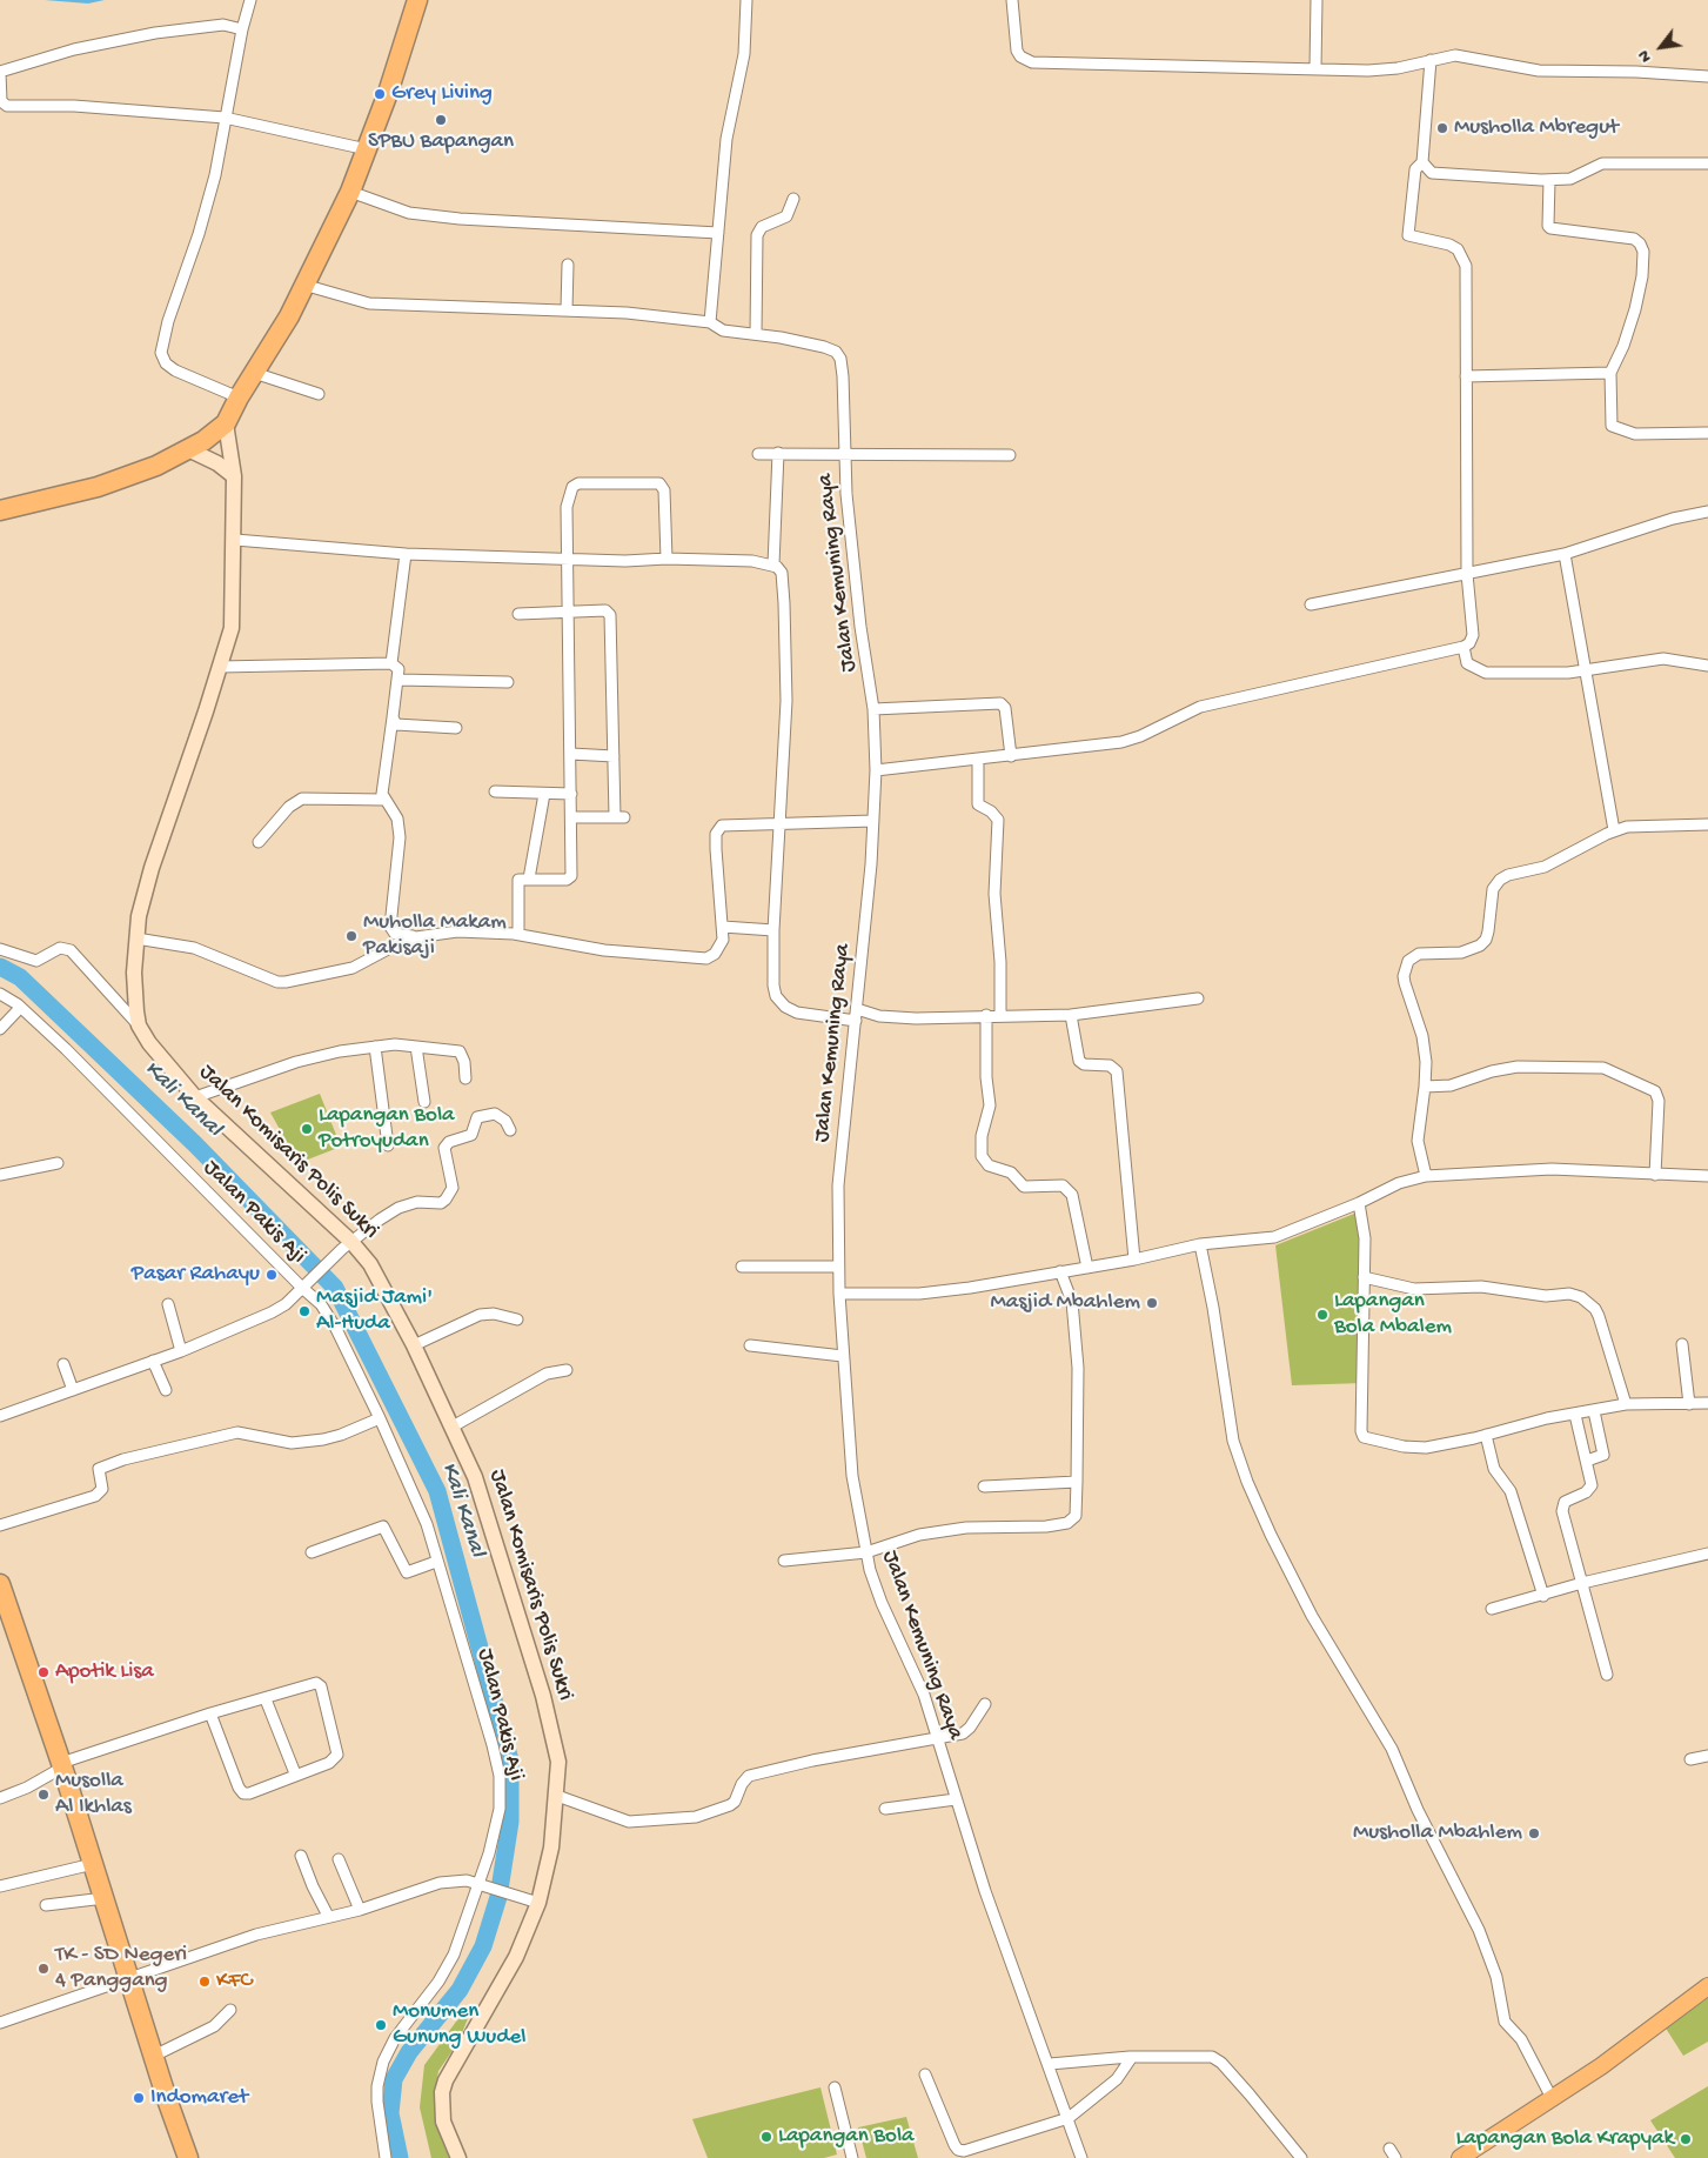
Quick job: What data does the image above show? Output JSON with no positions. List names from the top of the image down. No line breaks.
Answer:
{"streets":{"main road":["Jalan Komisaris Polis Sukri"],"street":["Jalan Kemuning Raya","Jalan Pakis Aji"]},"water":["Kali Kanal"],"places":["Grey Living","SPBU Bapangan","Musholla Mbregut","Muholla Makam Pakisaji","Lapangan Bola Potroyudan","Pasar Rahayu","Masjid Mbahlem","Masjid Jami' Al-Huda","Lapangan Bola Mbalem","Apotik Lisa","Musolla Al Ikhlas","Musholla Mbahlem","TK - SD Negeri 4 Panggang","KFC","Monumen Gunung Wudel","Indomaret","Lapangan Bola","Lapangan Bola Krapyak"],"north":"bottom left"}
